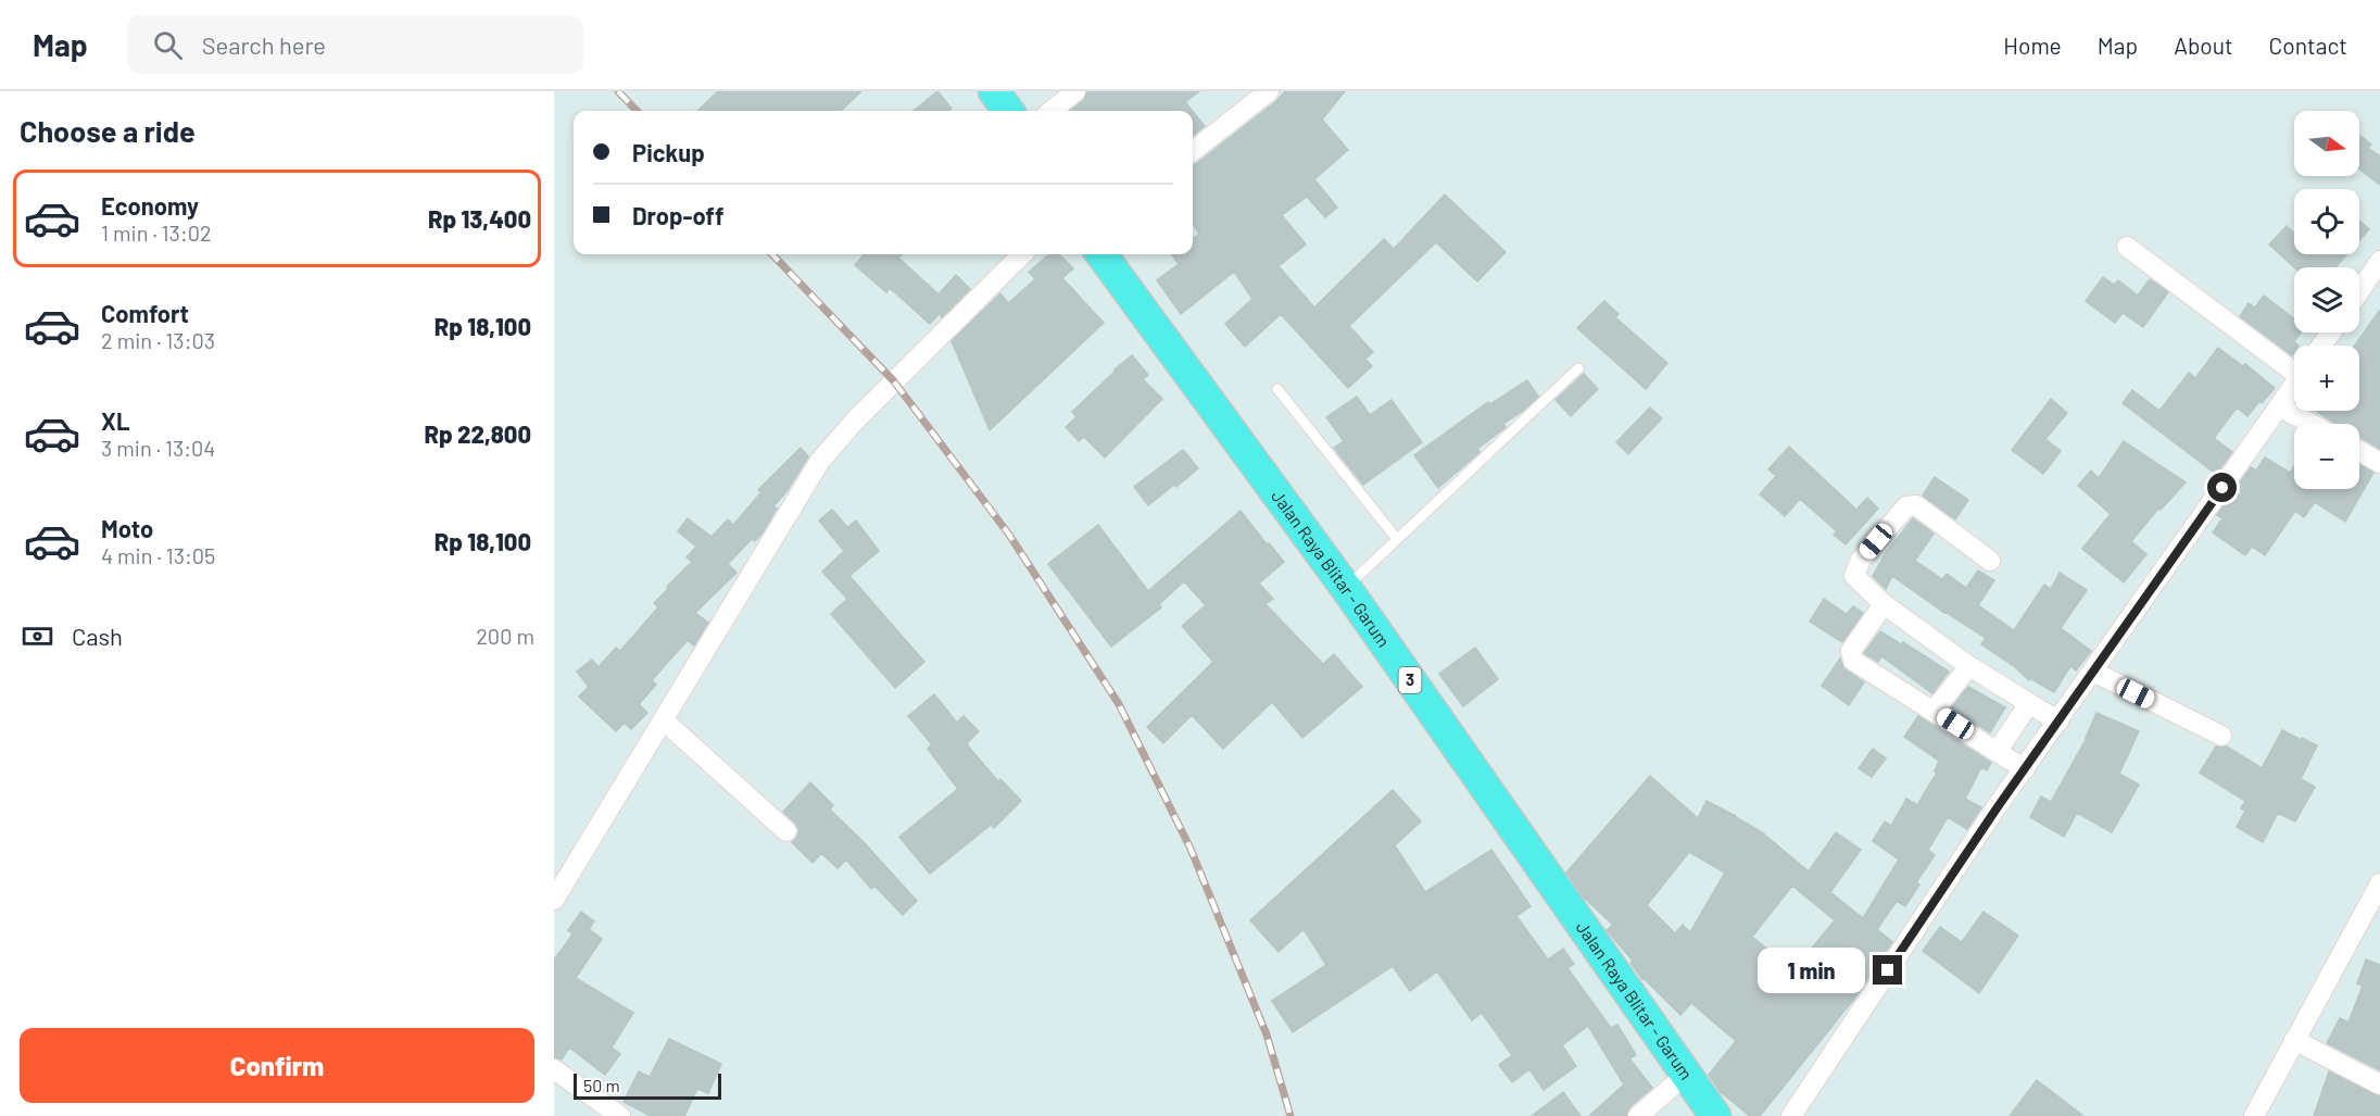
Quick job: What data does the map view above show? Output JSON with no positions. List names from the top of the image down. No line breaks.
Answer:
{"streets":{"highway":["Jalan Raya Blitar - Garum","3"]},"scale_bar":"50 m","north":"right","page":{"header":"Map","search":"Search here","nav":["Home","Map","About","Contact"],"heading":"Choose a ride","map_buttons":["+","−"],"banner":["Pickup","Drop-off"],"list":[{"name":"Economy","note":"1 min · 13:02","value":"Rp 13,400"},{"name":"Comfort","note":"2 min · 13:03","value":"Rp 18,100"},{"name":"XL","note":"3 min · 13:04","value":"Rp 22,800"},{"name":"Moto","note":"4 min · 13:05","value":"Rp 18,100"}],"pay":["Cash","200 m"],"bubble":"1 min","buttons":"Confirm","scale":"50 m"}}
